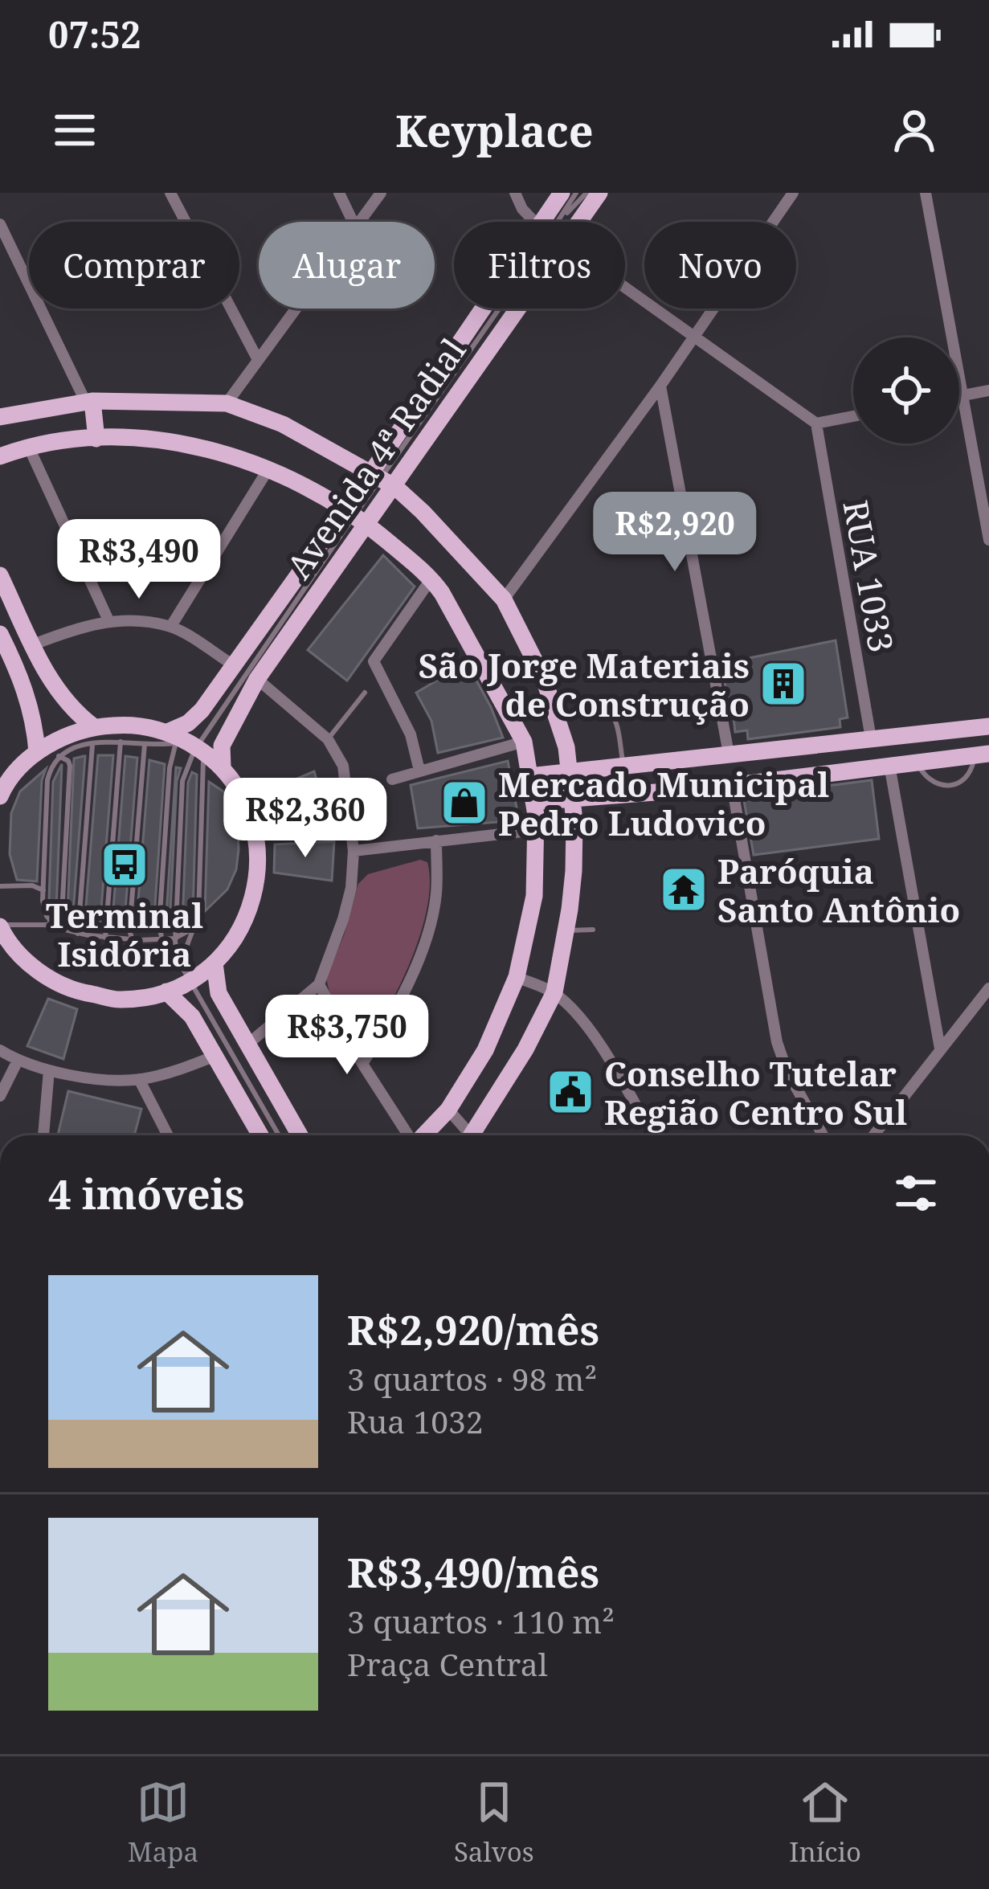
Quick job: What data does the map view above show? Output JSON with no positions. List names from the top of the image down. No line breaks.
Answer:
{"streets":{"main road":["Avenida 4ª Radial"],"street":["RUA 1033"]},"places":{"building":["São Jorge Materiais de Construção"],"shop":["Mercado Municipal Pedro Ludovico"],"bus stop":["Terminal Isidória"],"temple":["Paróquia Santo Antônio"],"public building":["Conselho Tutelar Região Centro Sul"]},"page":{"status":"07:52","header":"Keyplace","chip":["Comprar","Alugar","Filtros","Novo"],"price":["R$2,920","R$3,490","R$2,360","R$3,750"],"heading":"4 imóveis","list":[{"name":"R$2,920/mês","note":"3 quartos · 98 m² · Rua 1032"},{"name":"R$3,490/mês","note":"3 quartos · 110 m² · Praça Central"}],"tabs":["Mapa","Salvos","Início"]}}
